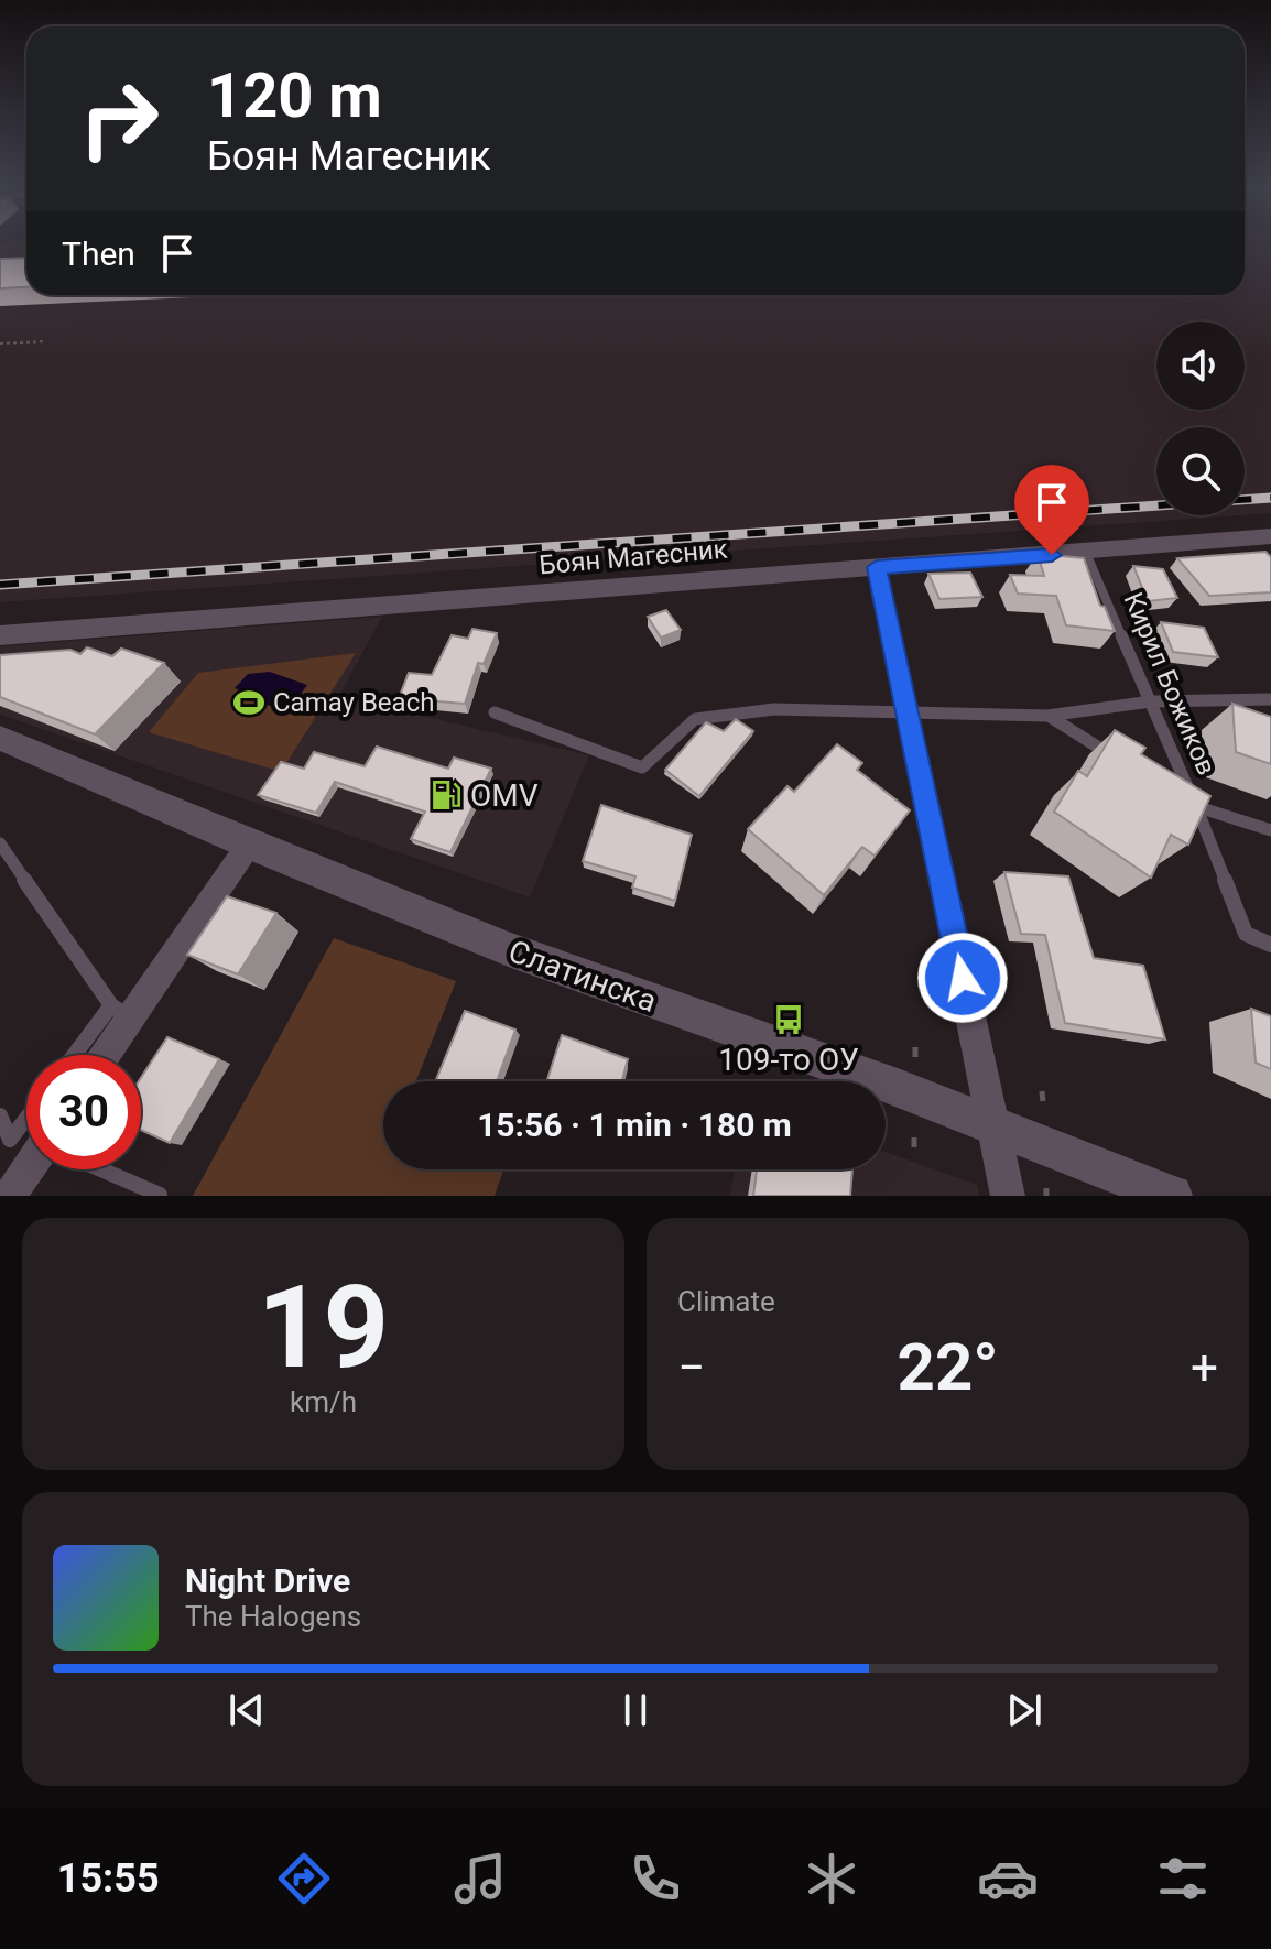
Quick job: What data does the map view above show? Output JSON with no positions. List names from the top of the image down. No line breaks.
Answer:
{"streets":{"street":["Боян Магесник","Слатинска"],"lane":["Кирил Божиков"]},"crossings":[["Боян Магесник","Кирил Божиков"]],"places":{"sports":["Camay Beach"],"fuel station":["OMV"],"bus stop":["109-то ОУ"]},"page":{"turn":["120 m","Боян Магесник"],"then":"Then","limit":"30","trip":"15:56 · 1 min · 180 m","tile":[["19","km/h"],"Climate"],"heat":["−","22°","+"],"song":["Night Drive","The Halogens"],"tabs":"15:55"}}
